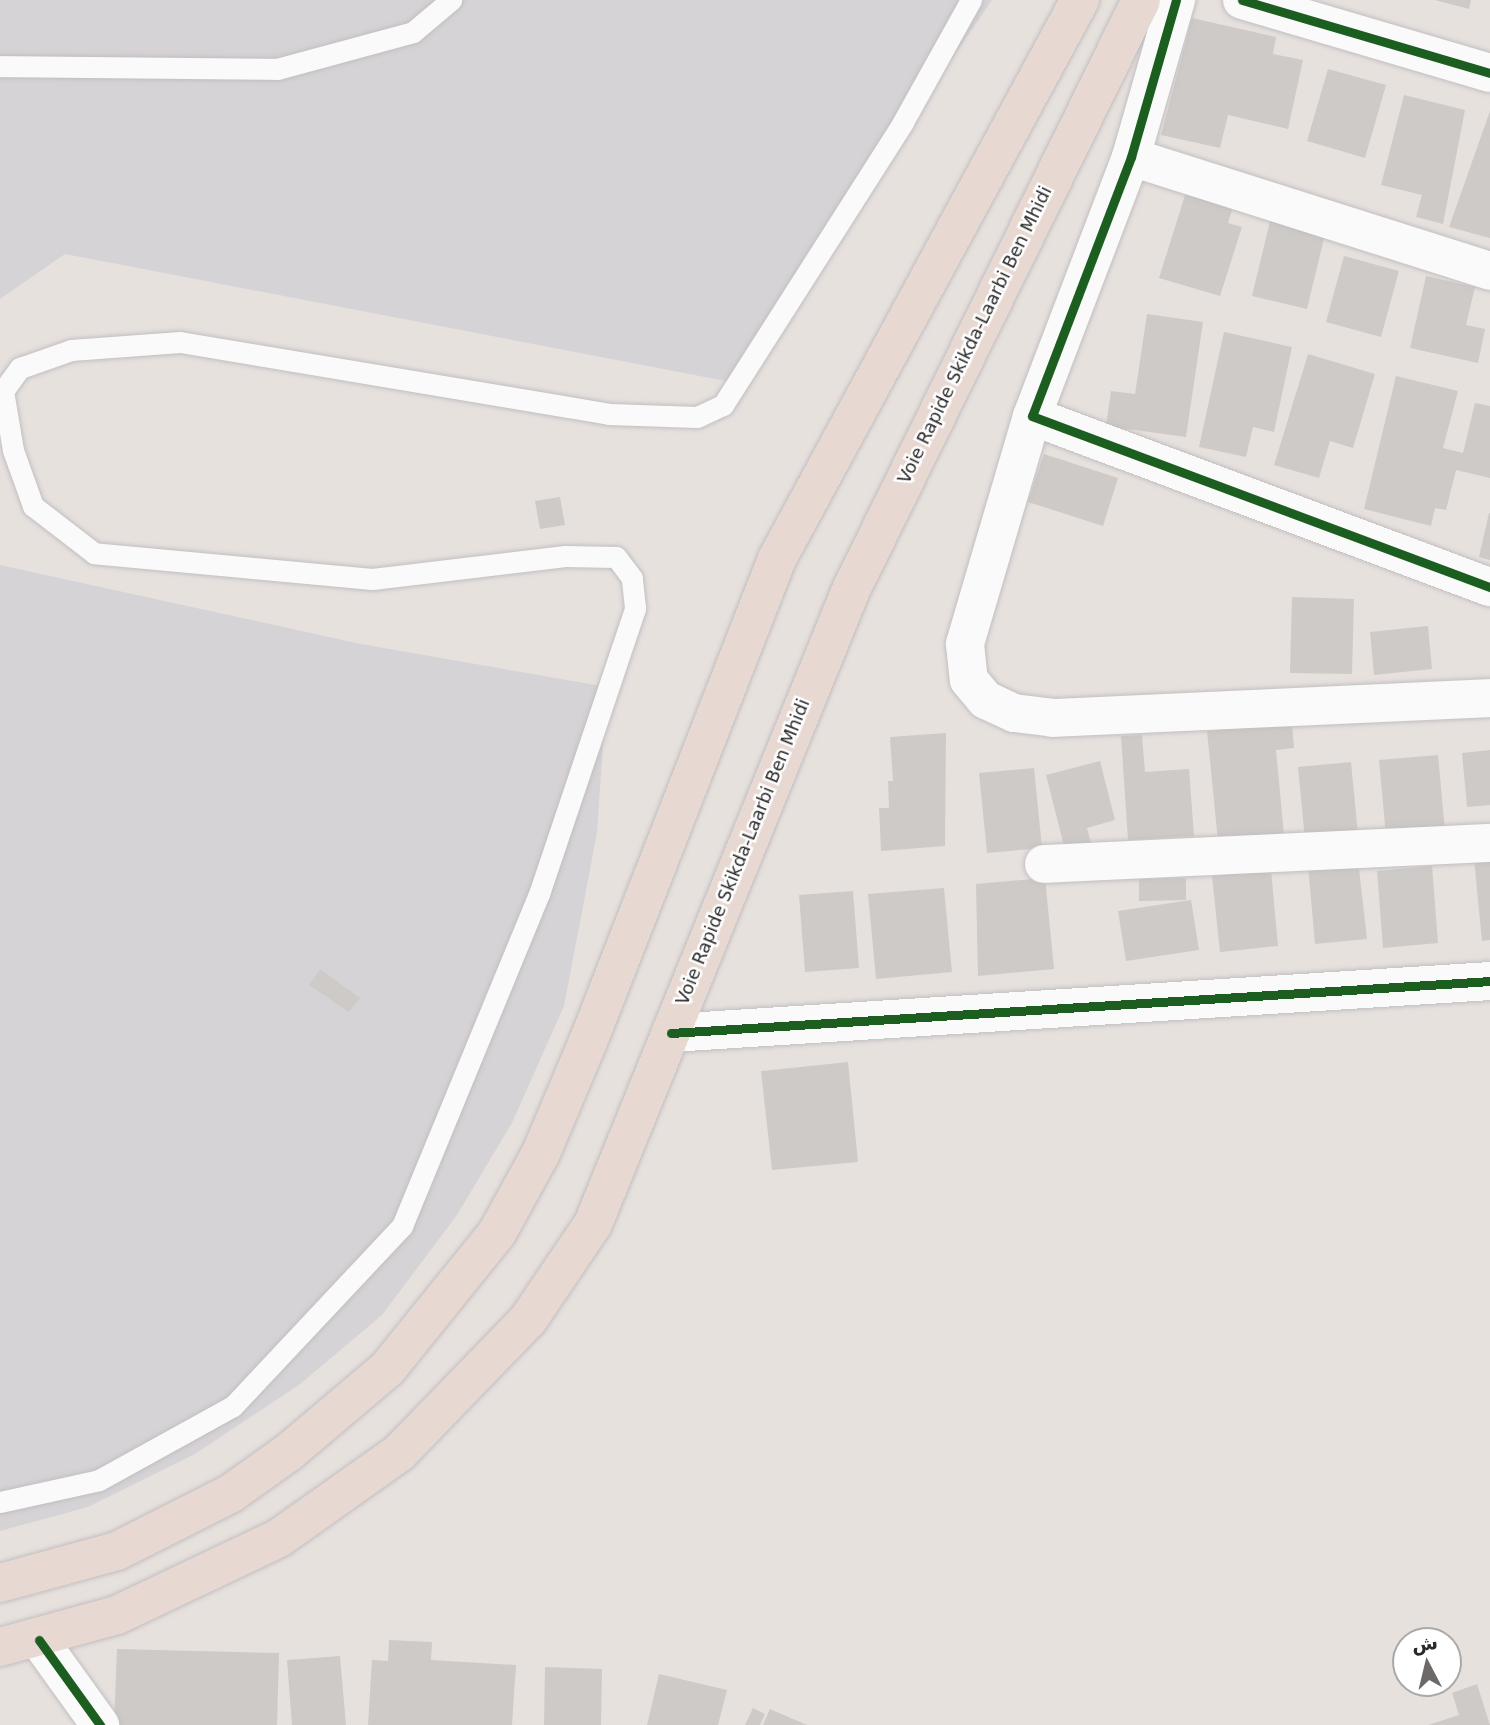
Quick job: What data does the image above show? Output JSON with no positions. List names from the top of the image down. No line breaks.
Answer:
{"streets":{"highway":["Voie Rapide Skikda-Laarbi Ben Mhidi"]},"north":"top"}
